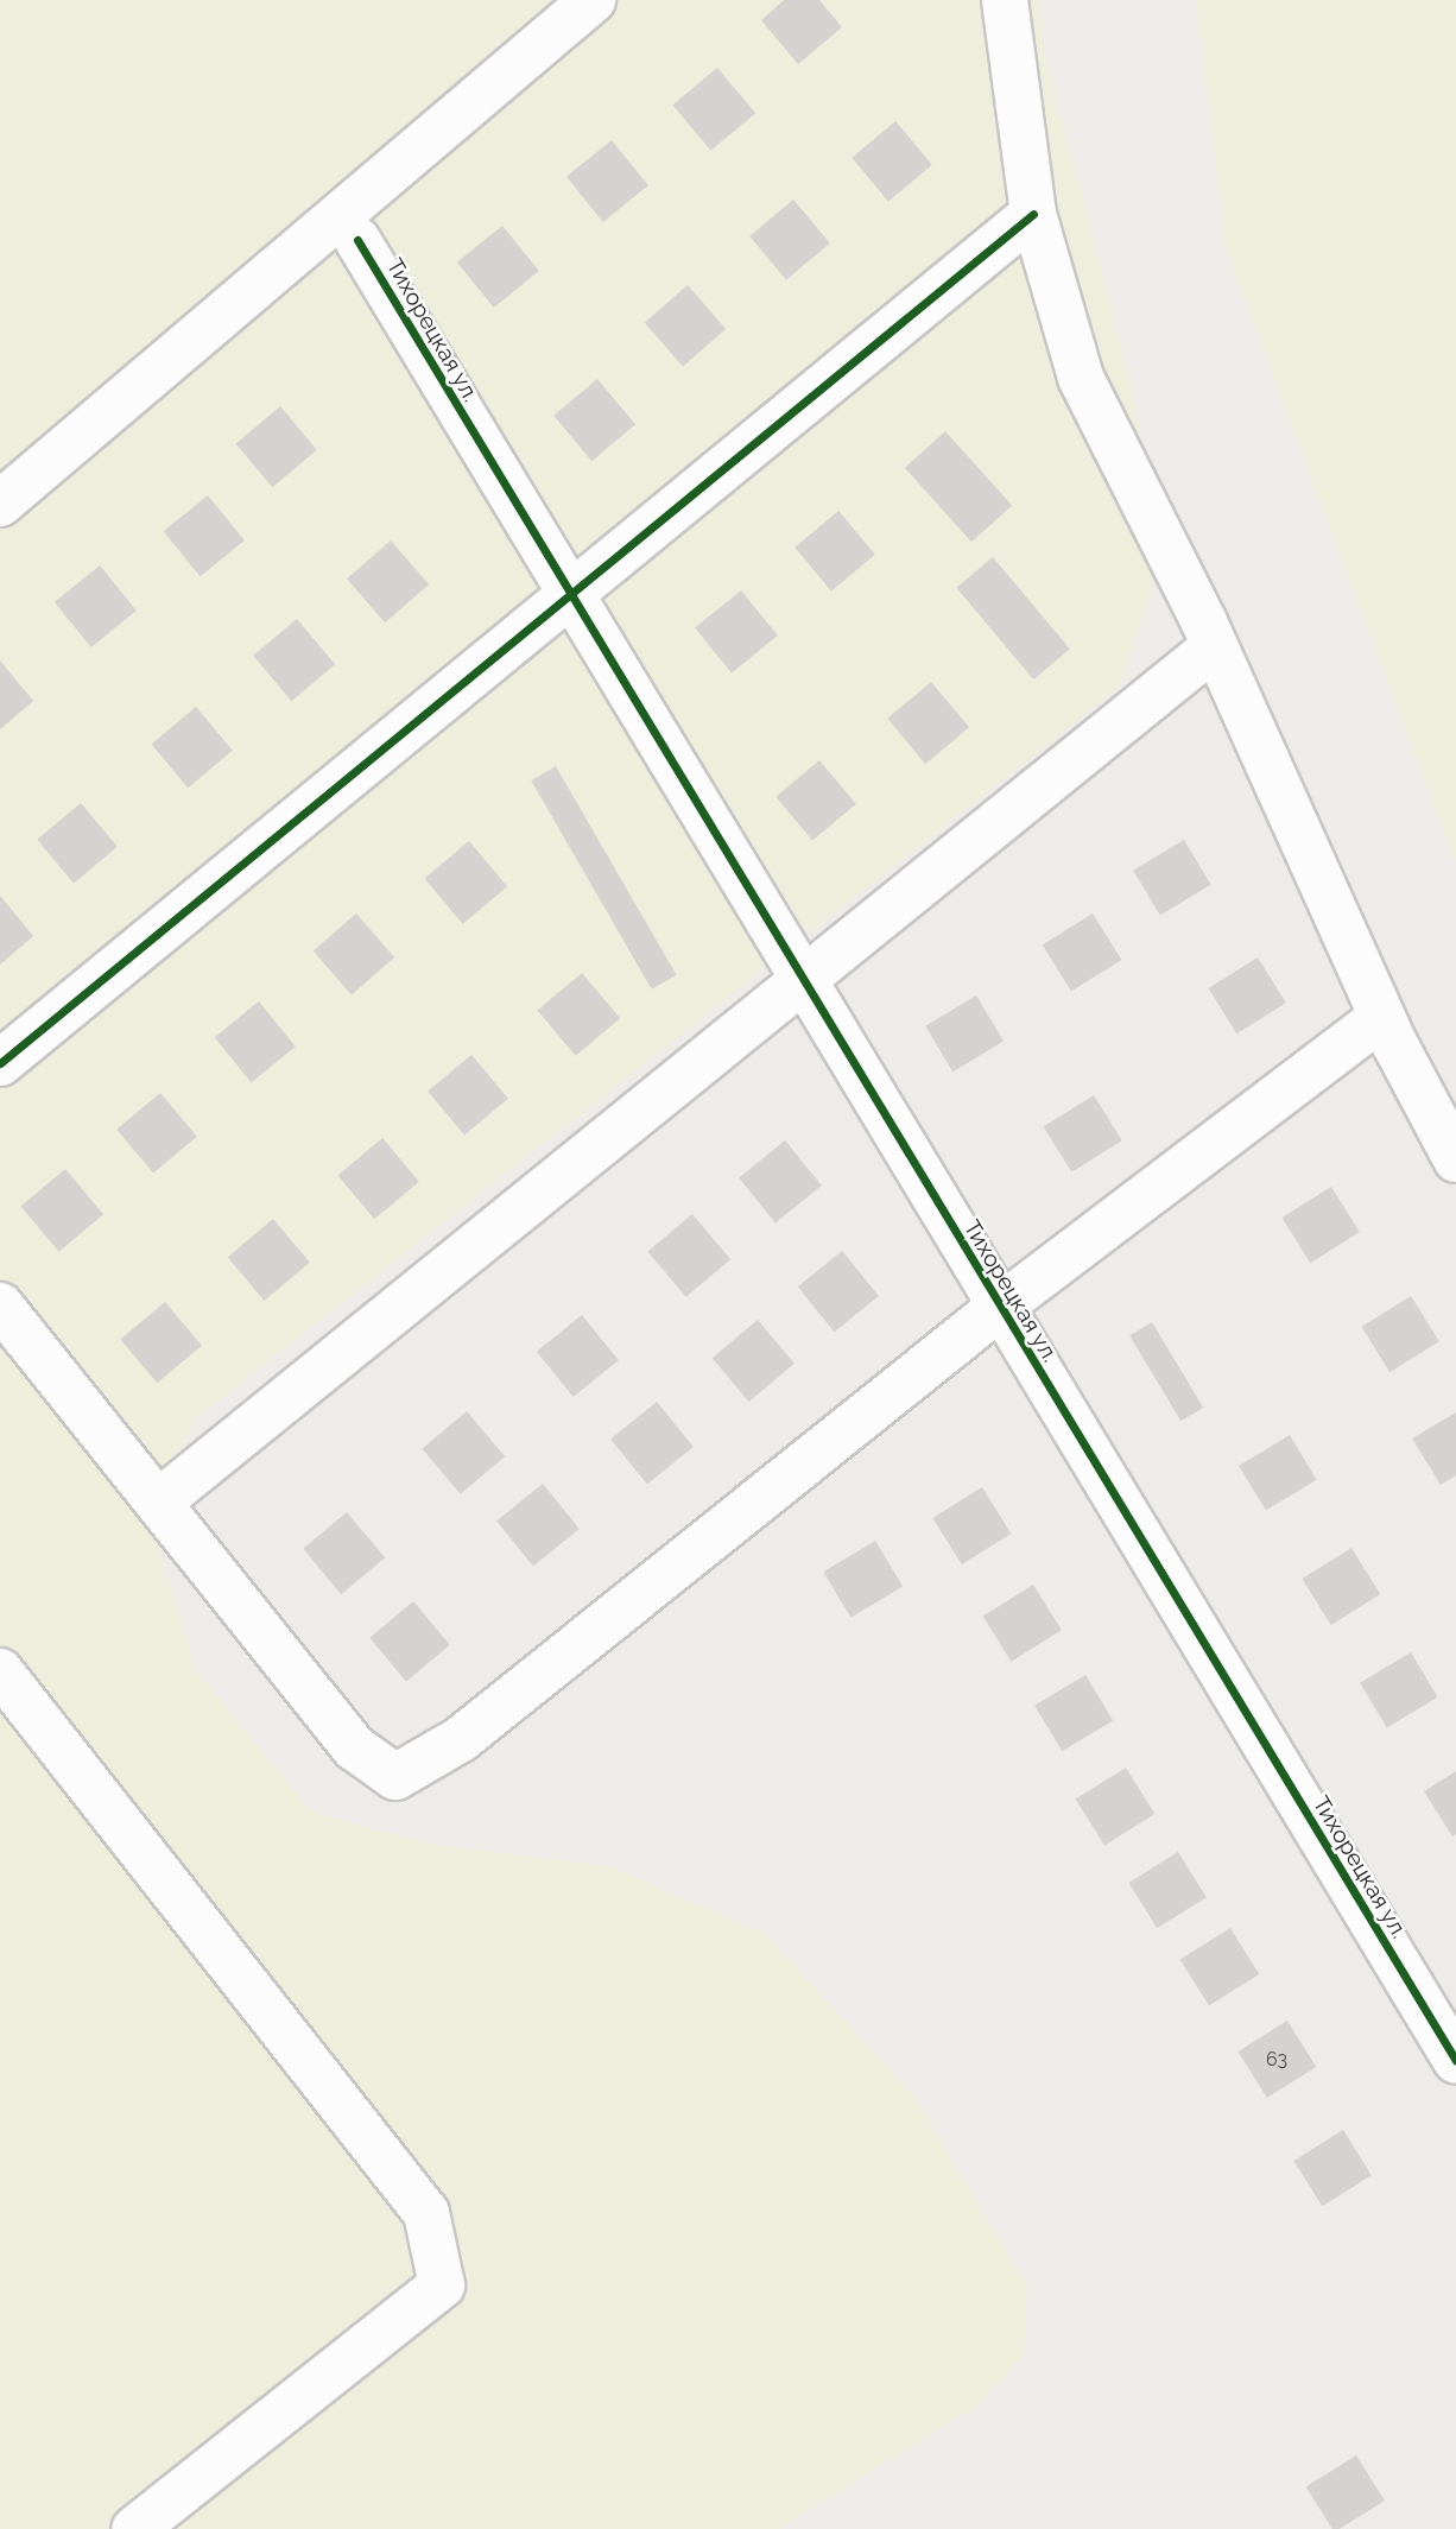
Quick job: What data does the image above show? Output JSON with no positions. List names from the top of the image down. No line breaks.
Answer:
{"streets":{"street":["Тихорецкая ул."]},"house_numbers":["63"]}
